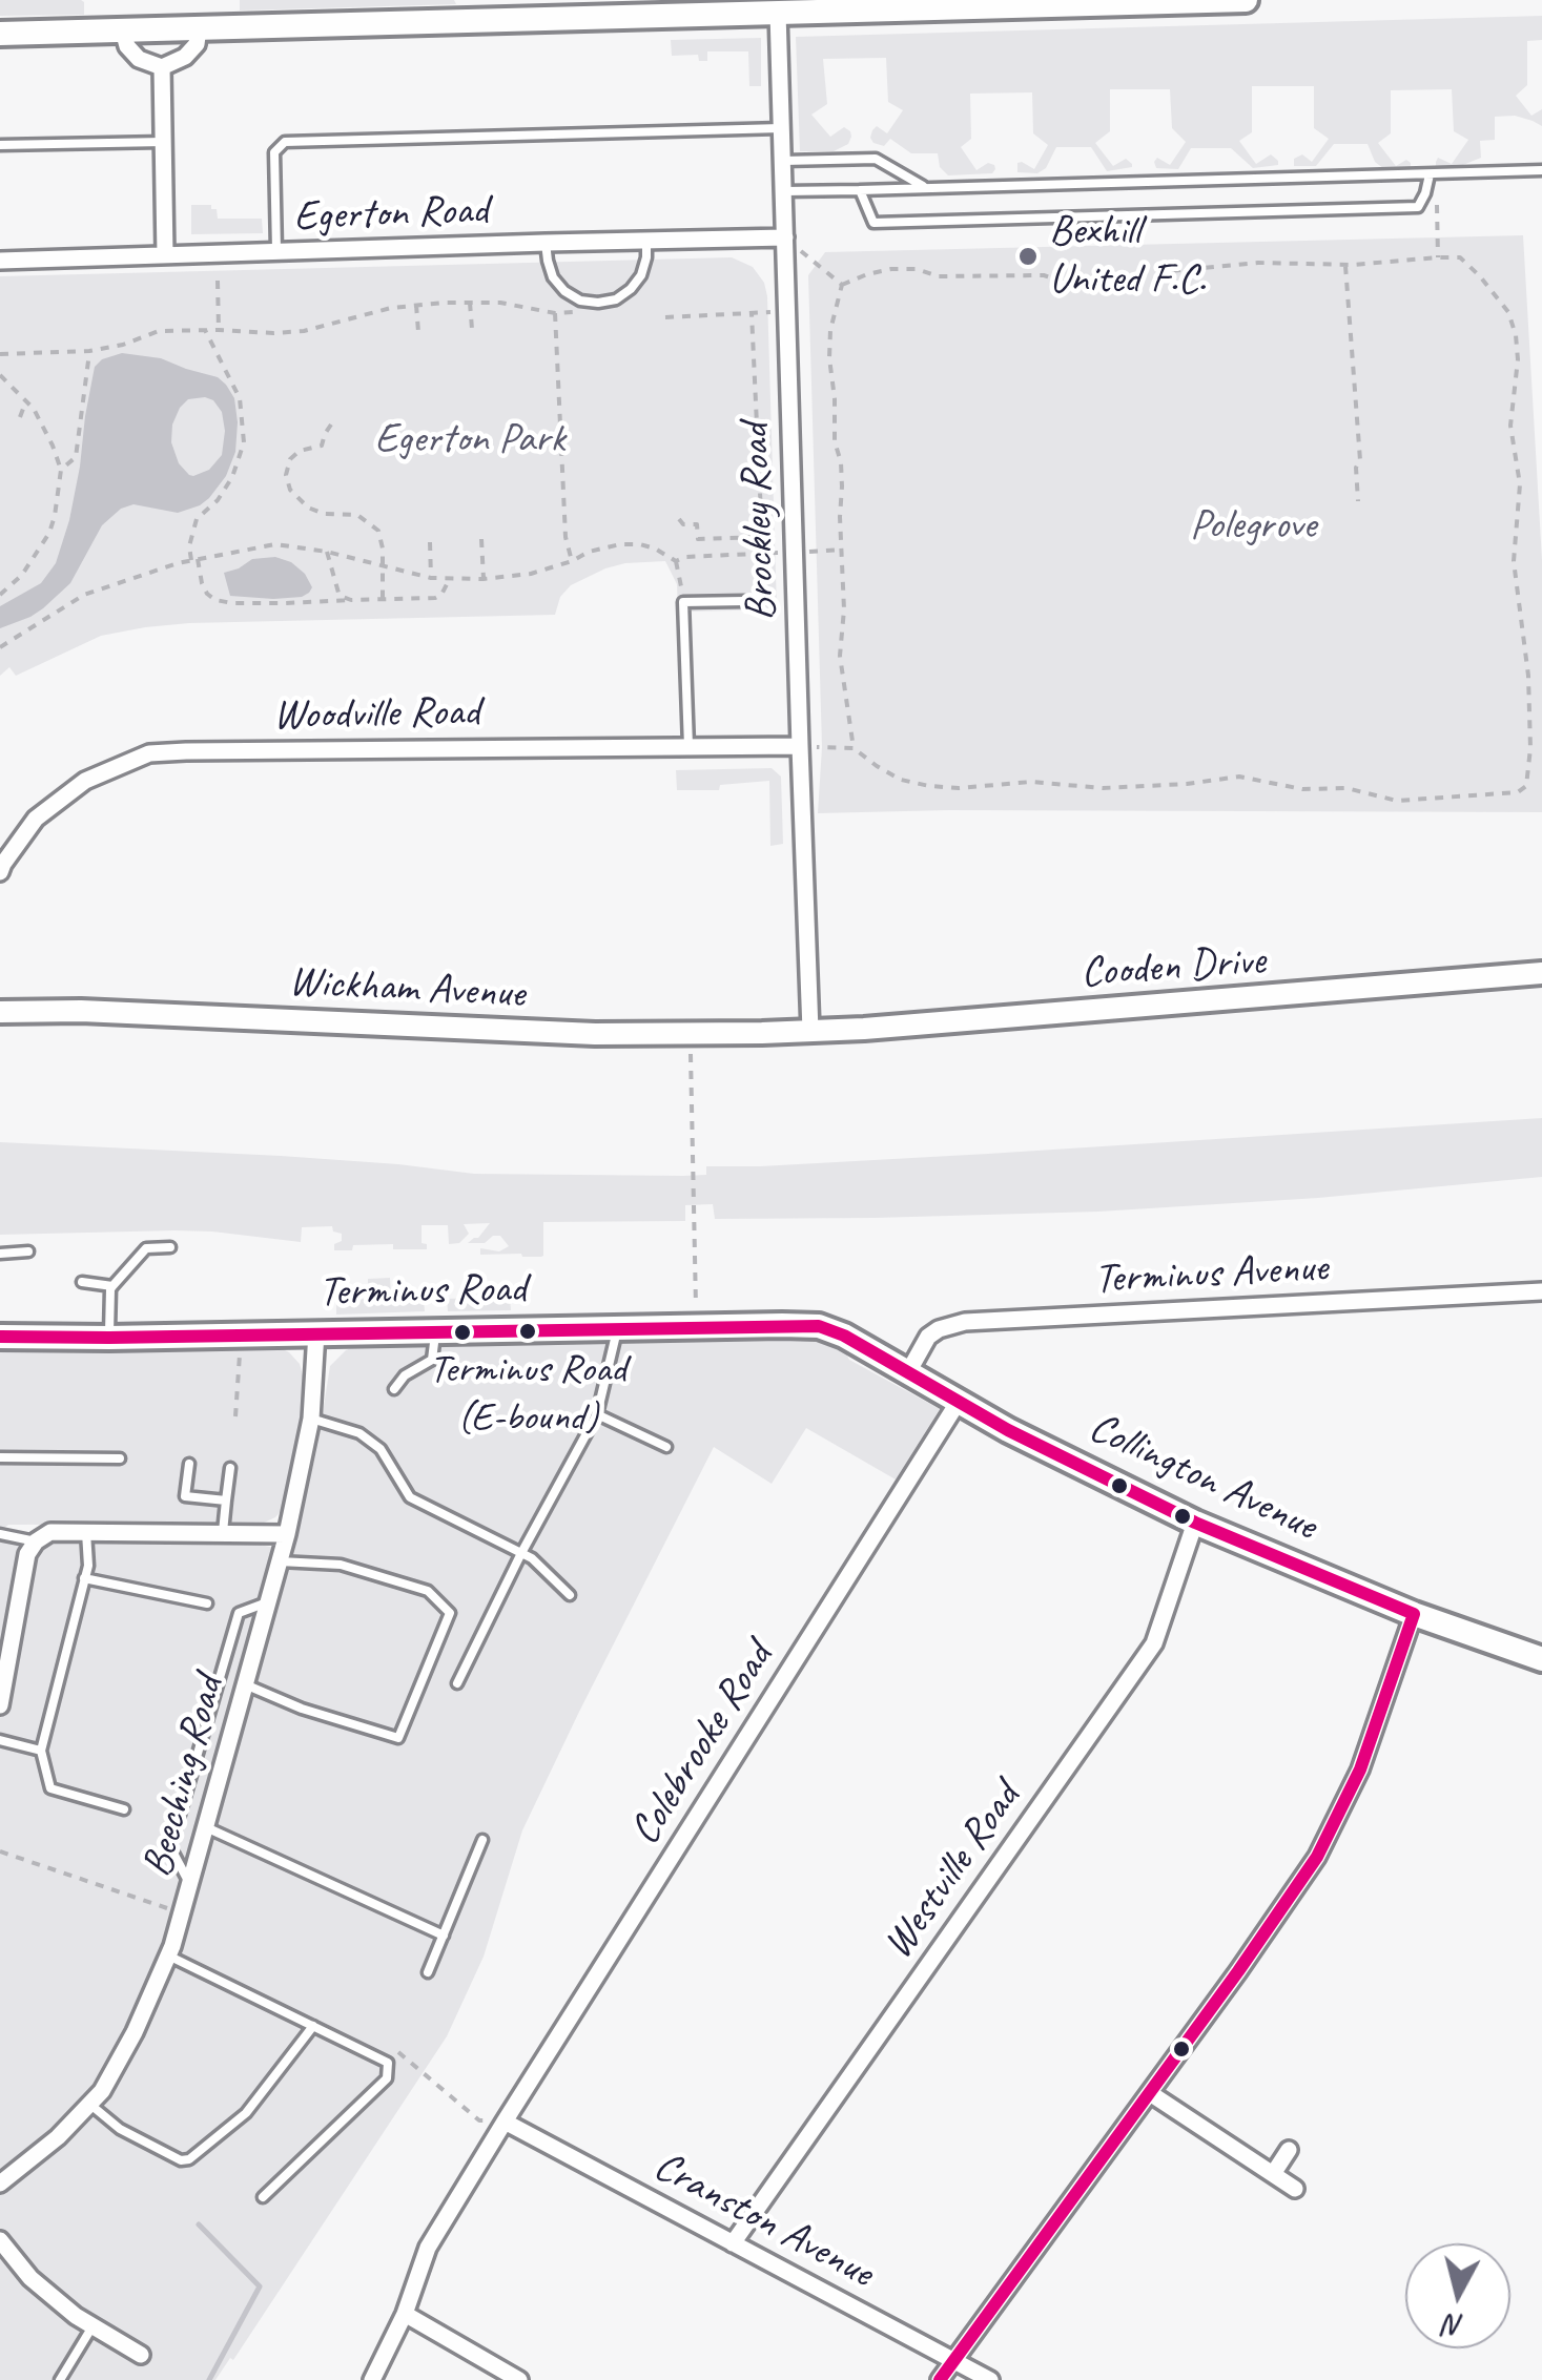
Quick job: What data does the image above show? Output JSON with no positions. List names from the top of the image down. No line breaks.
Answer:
{"streets":{"main road":["Terminus Road","Collington Avenue"],"street":["Egerton Road","Brockley Road","Woodville Road","Cooden Drive","Wickham Avenue","Terminus Avenue","Colebrooke Road","Beeching Road","Westville Road","Cranston Avenue"]},"crossings":[["Egerton Road","Brockley Road"],["Brockley Road","Woodville Road"],["Brockley Road","Cooden Drive"],["Brockley Road","Wickham Avenue"],["Cooden Drive","Wickham Avenue"],["Terminus Avenue","Collington Avenue"],["Terminus Road","Collington Avenue"],["Terminus Road","Beeching Road"],["Collington Avenue","Colebrooke Road"],["Collington Avenue","Westville Road"],["Colebrooke Road","Cranston Avenue"],["Westville Road","Cranston Avenue"]],"parks":["Egerton Park","Polegrove"],"places":["Bexhill United F.C.","Terminus Road (E-bound)"],"north":"bottom"}
